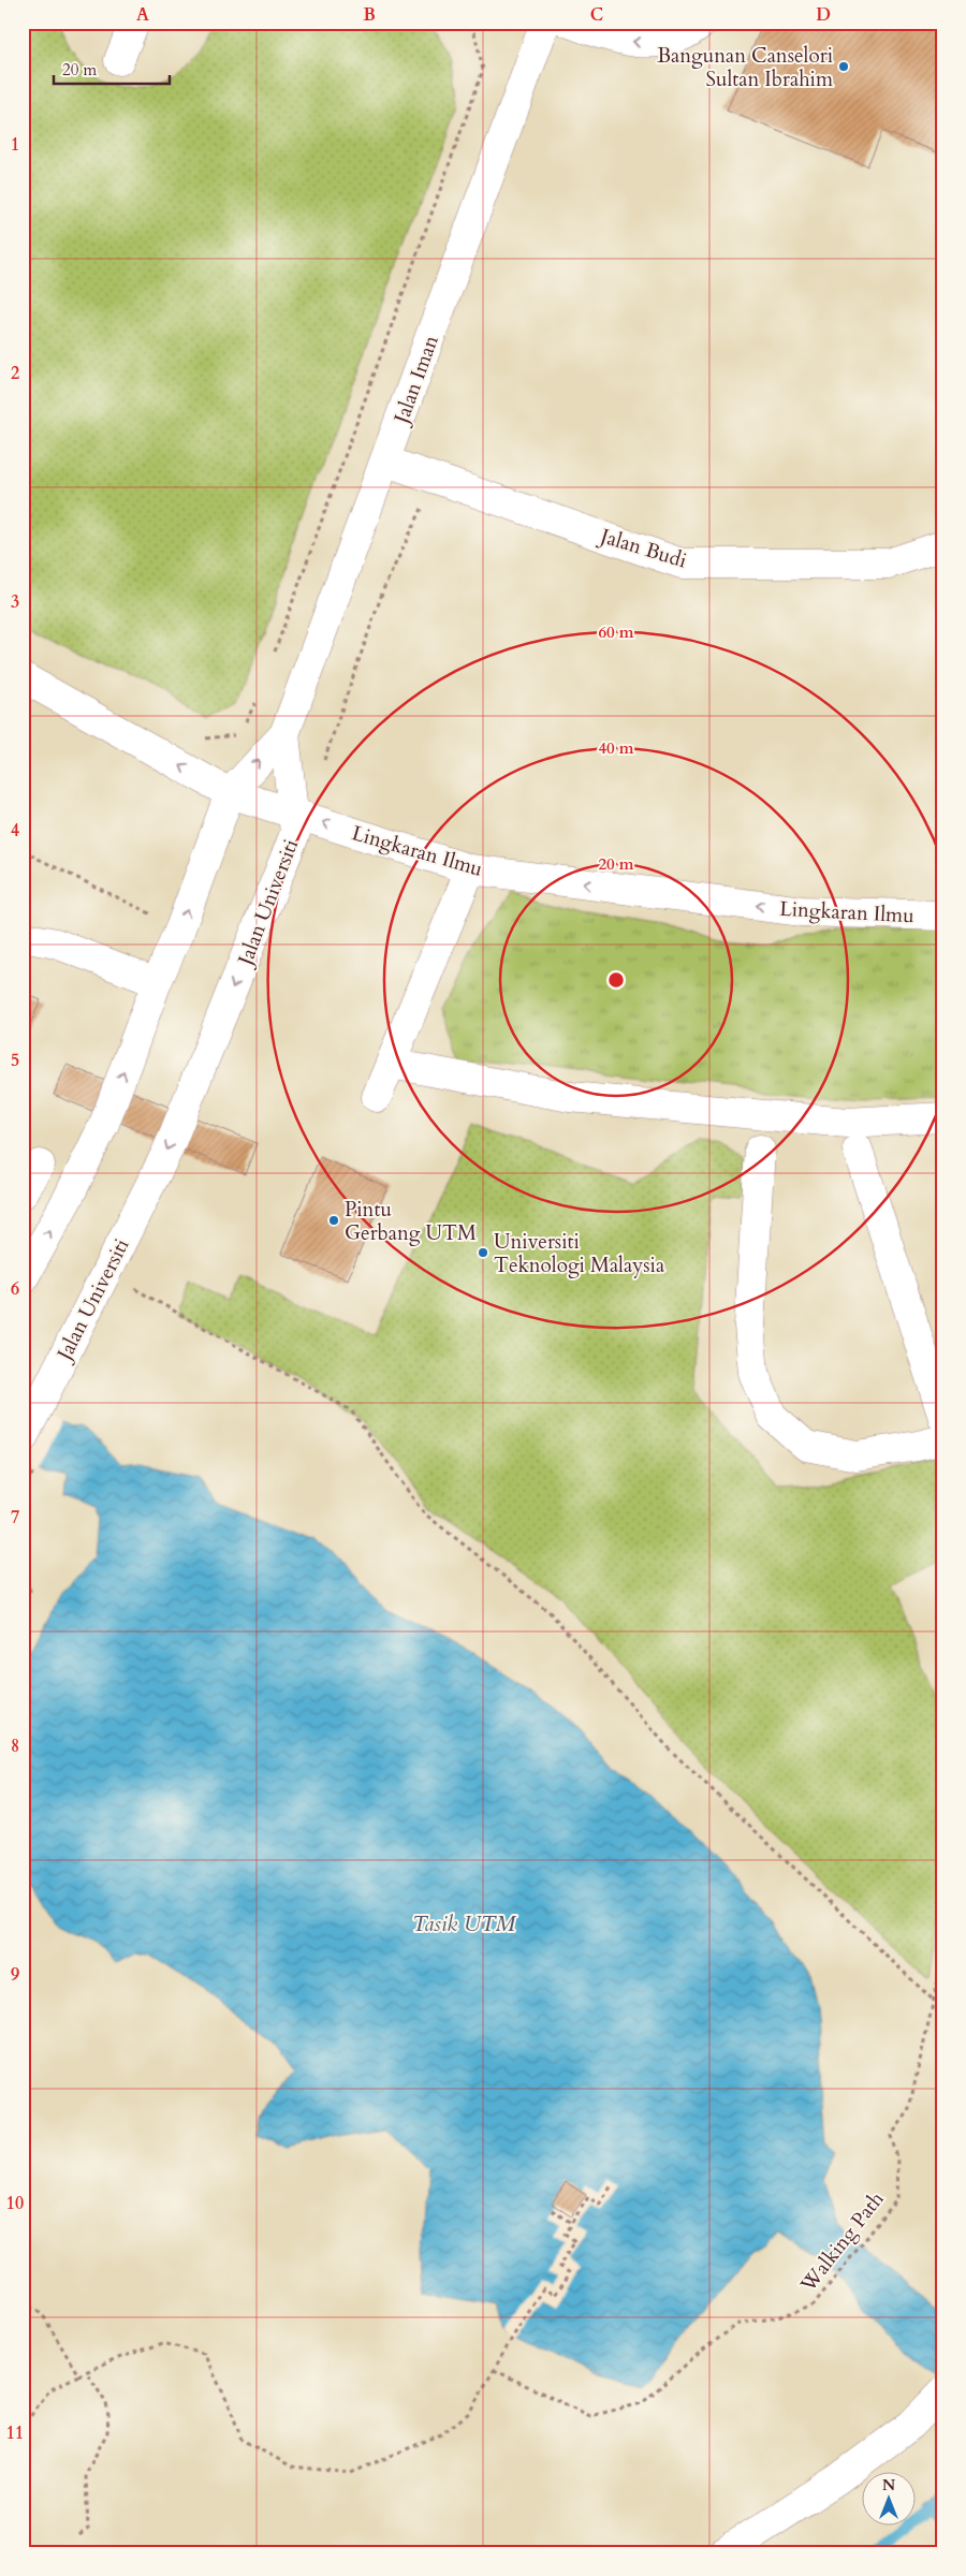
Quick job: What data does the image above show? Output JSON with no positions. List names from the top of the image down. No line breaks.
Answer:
{"streets":{"street":["Jalan Iman","Jalan Budi","Lingkaran Ilmu","Jalan Universiti"],"path":["Walking Path"]},"crossings":[["Jalan Iman","Jalan Budi"],["Jalan Iman","Jalan Universiti"],["Lingkaran Ilmu","Jalan Universiti"]],"water":["Tasik UTM"],"places":["Bangunan Canselori Sultan Ibrahim","Pintu Gerbang UTM","Universiti Teknologi Malaysia"],"scale_bar":"20 m","north":"top","grid":{"columns":["A","B","C","D"],"rows":["1","2","3","4","5","6","7","8","9","10","11"]},"rings":["60 m","40 m","20 m"]}
